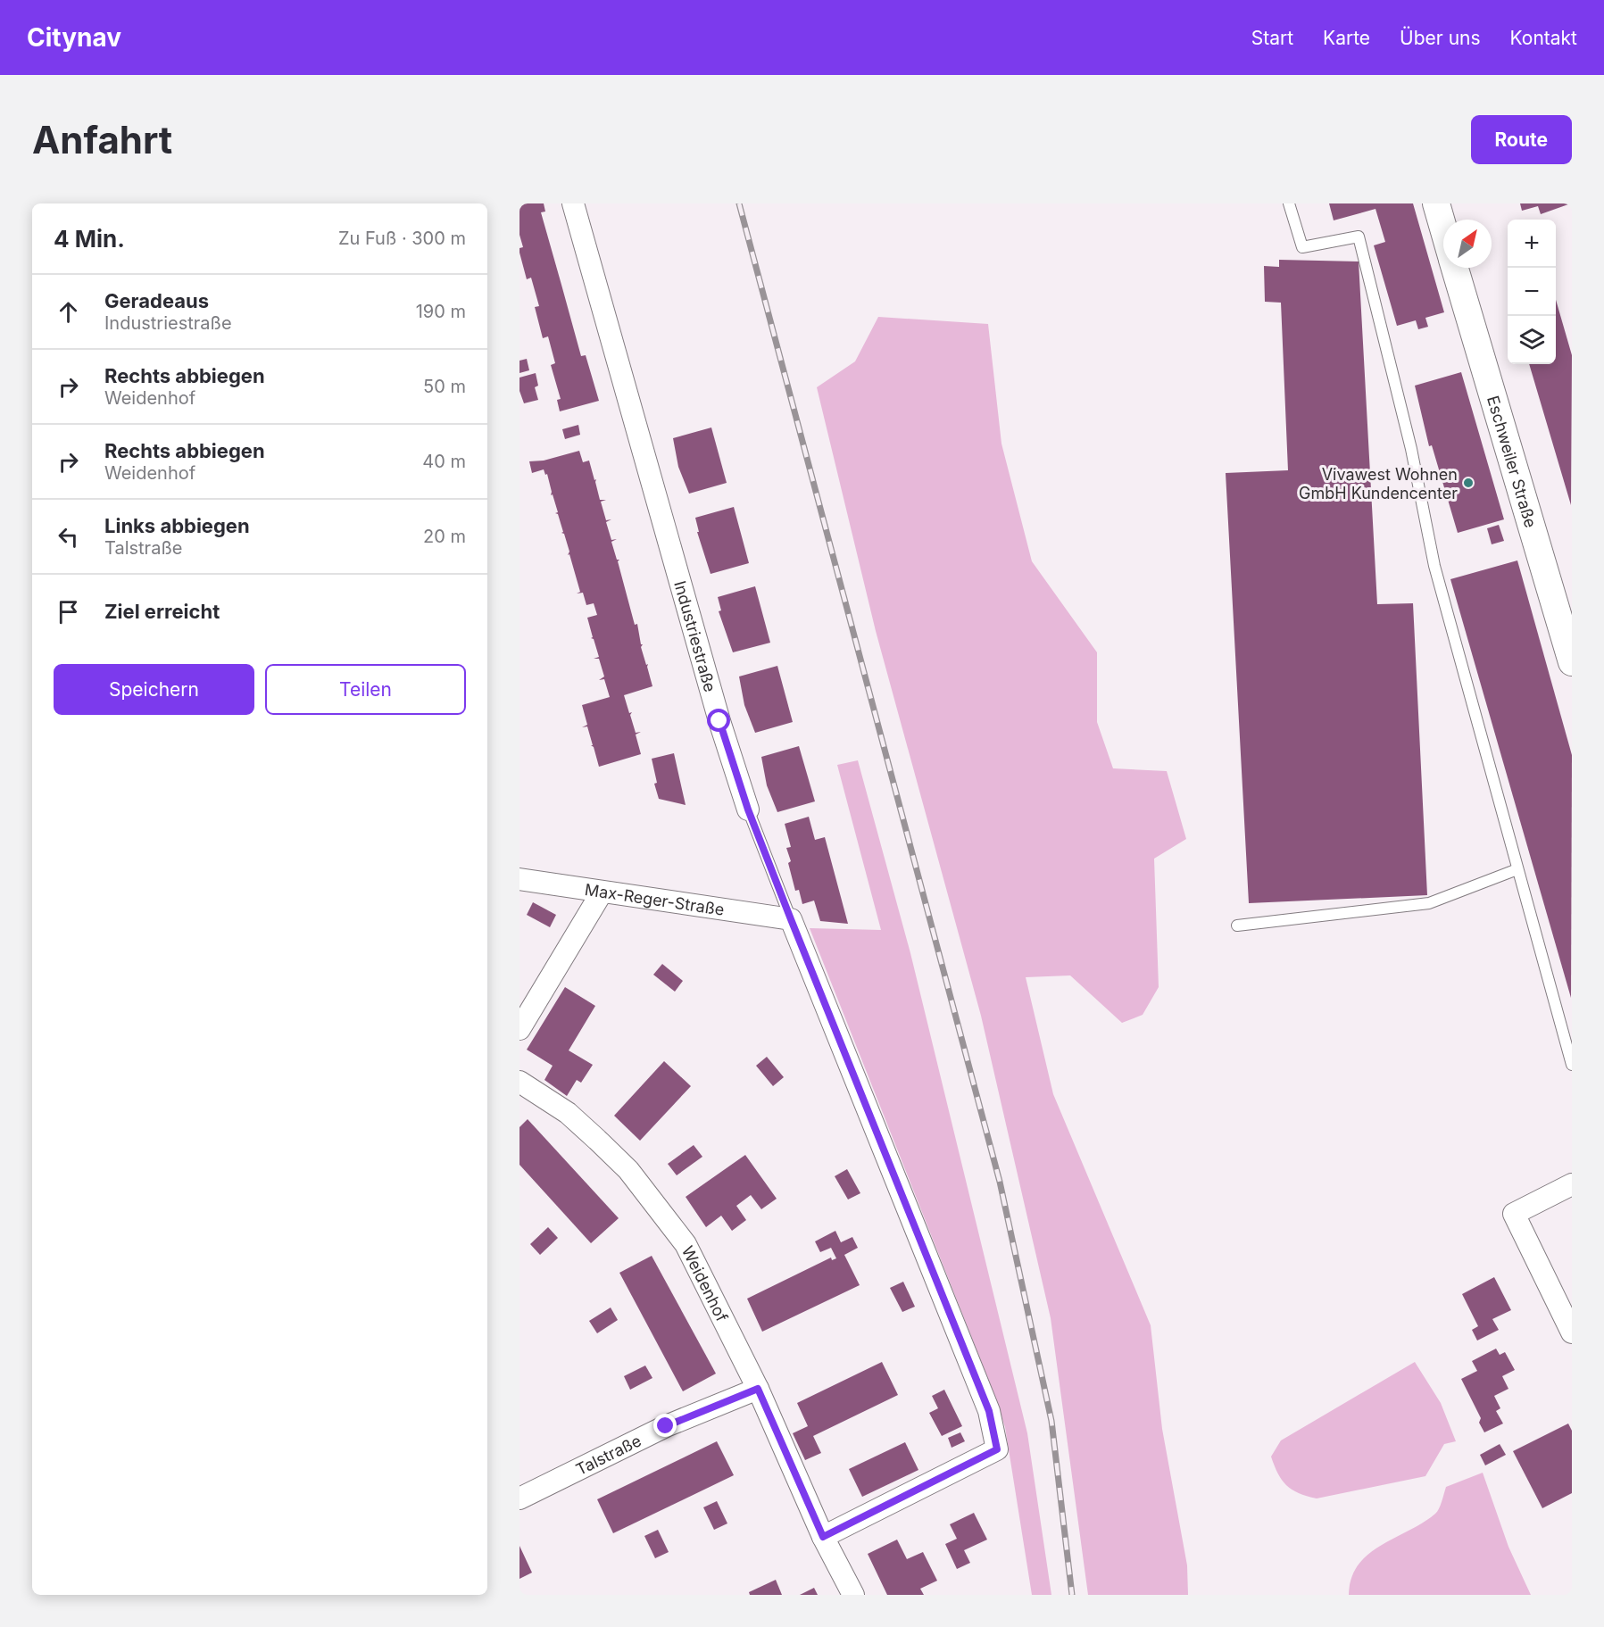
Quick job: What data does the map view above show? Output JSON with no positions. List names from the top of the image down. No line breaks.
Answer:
{"streets":{"street":["Eschweiler Straße","Industriestraße","Max-Reger-Straße","Weidenhof","Talstraße"]},"crossings":[["Industriestraße","Max-Reger-Straße"],["Industriestraße","Weidenhof"],["Weidenhof","Talstraße"]],"places":["Vivawest Wohnen GmbH Kundencenter"],"north":"top right","page":{"header":"Citynav","nav":["Start","Karte","Über uns","Kontakt"],"buttons":["Route",["Speichern","Teilen"]],"title":"Anfahrt","heading":["4 Min.","Zu Fuß · 300 m"],"map_buttons":["+","−"],"list":[["Geradeaus","Industriestraße","190 m"],["Rechts abbiegen","Weidenhof","50 m"],["Rechts abbiegen","Weidenhof","40 m"],["Links abbiegen","Talstraße","20 m"],"Ziel erreicht"]}}
